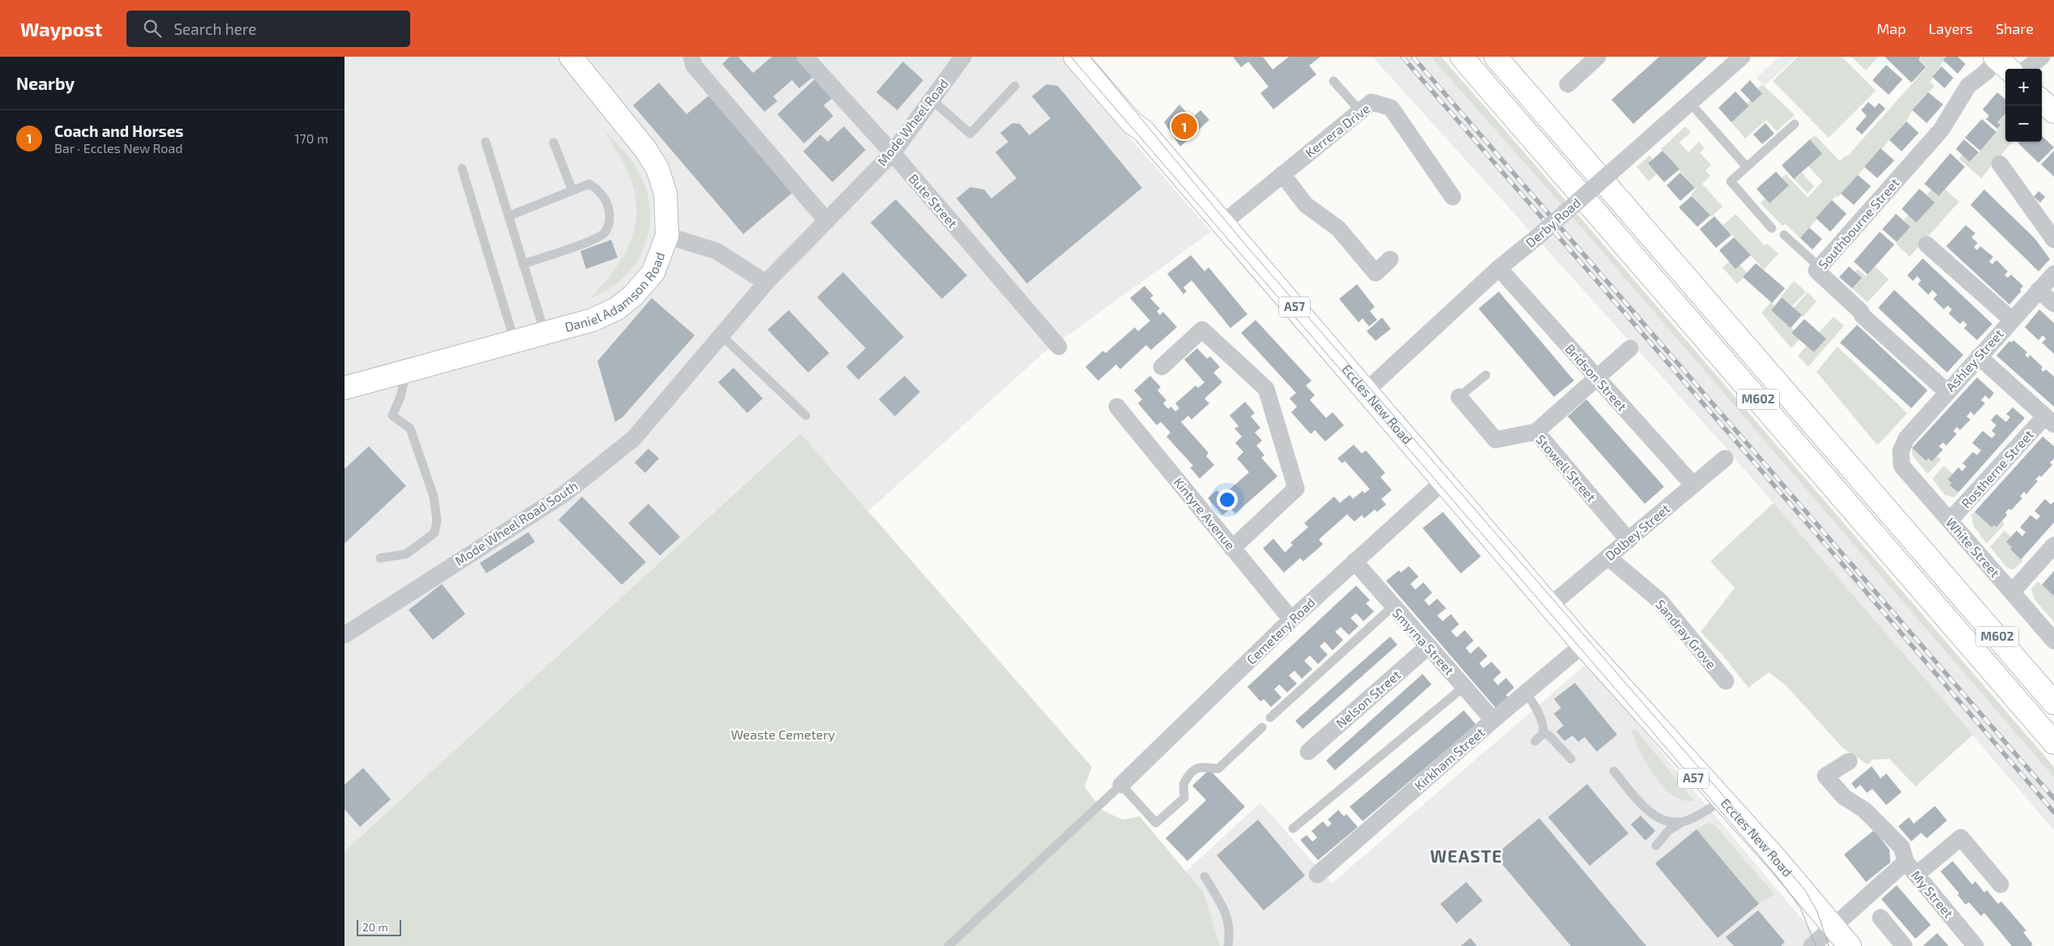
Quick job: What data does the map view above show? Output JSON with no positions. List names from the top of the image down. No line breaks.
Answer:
{"streets":{"main road":["Daniel Adamson Road","A57","M602","Eccles New Road"],"street":["Mode Wheel Road","Kerrera Drive","Bute Street","Derby Road","Southbourne Street","Ashley Street","Bridson Street","Stowell Street","Rostherne Street","Kintyre Avenue","Mode Wheel Road South","Dolbey Street","White Street","Cemetery Road","Sandray Grove","Smyrna Street","Nelson Street","Kirkham Street","My Street"]},"crossings":[["Mode Wheel Road","Bute Street"],["Mode Wheel Road","Mode Wheel Road South"],["Kerrera Drive","Eccles New Road"],["Derby Road","Bridson Street"],["Derby Road","Eccles New Road"],["Southbourne Street","Ashley Street"],["Ashley Street","White Street"],["Bridson Street","Dolbey Street"],["Eccles New Road","Dolbey Street"],["Eccles New Road","Cemetery Road"],["Eccles New Road","Kirkham Street"],["Eccles New Road","My Street"],["Stowell Street","Dolbey Street"],["Rostherne Street","White Street"],["Kintyre Avenue","Cemetery Road"],["Dolbey Street","Sandray Grove"],["Cemetery Road","Smyrna Street"],["Smyrna Street","Nelson Street"],["Smyrna Street","Kirkham Street"]],"districts":["WEASTE"],"parks":["Weaste Cemetery"],"scale_bar":"20 m","page":{"header":"Waypost","search":"Search here","nav":["Map","Layers","Share"],"heading":"Nearby","map_buttons":["+","−"],"list":[{"mark":"1","name":"Coach and Horses","note":"Bar · Eccles New Road","value":"170 m"}],"pins":"1","scale":"20 m"}}
